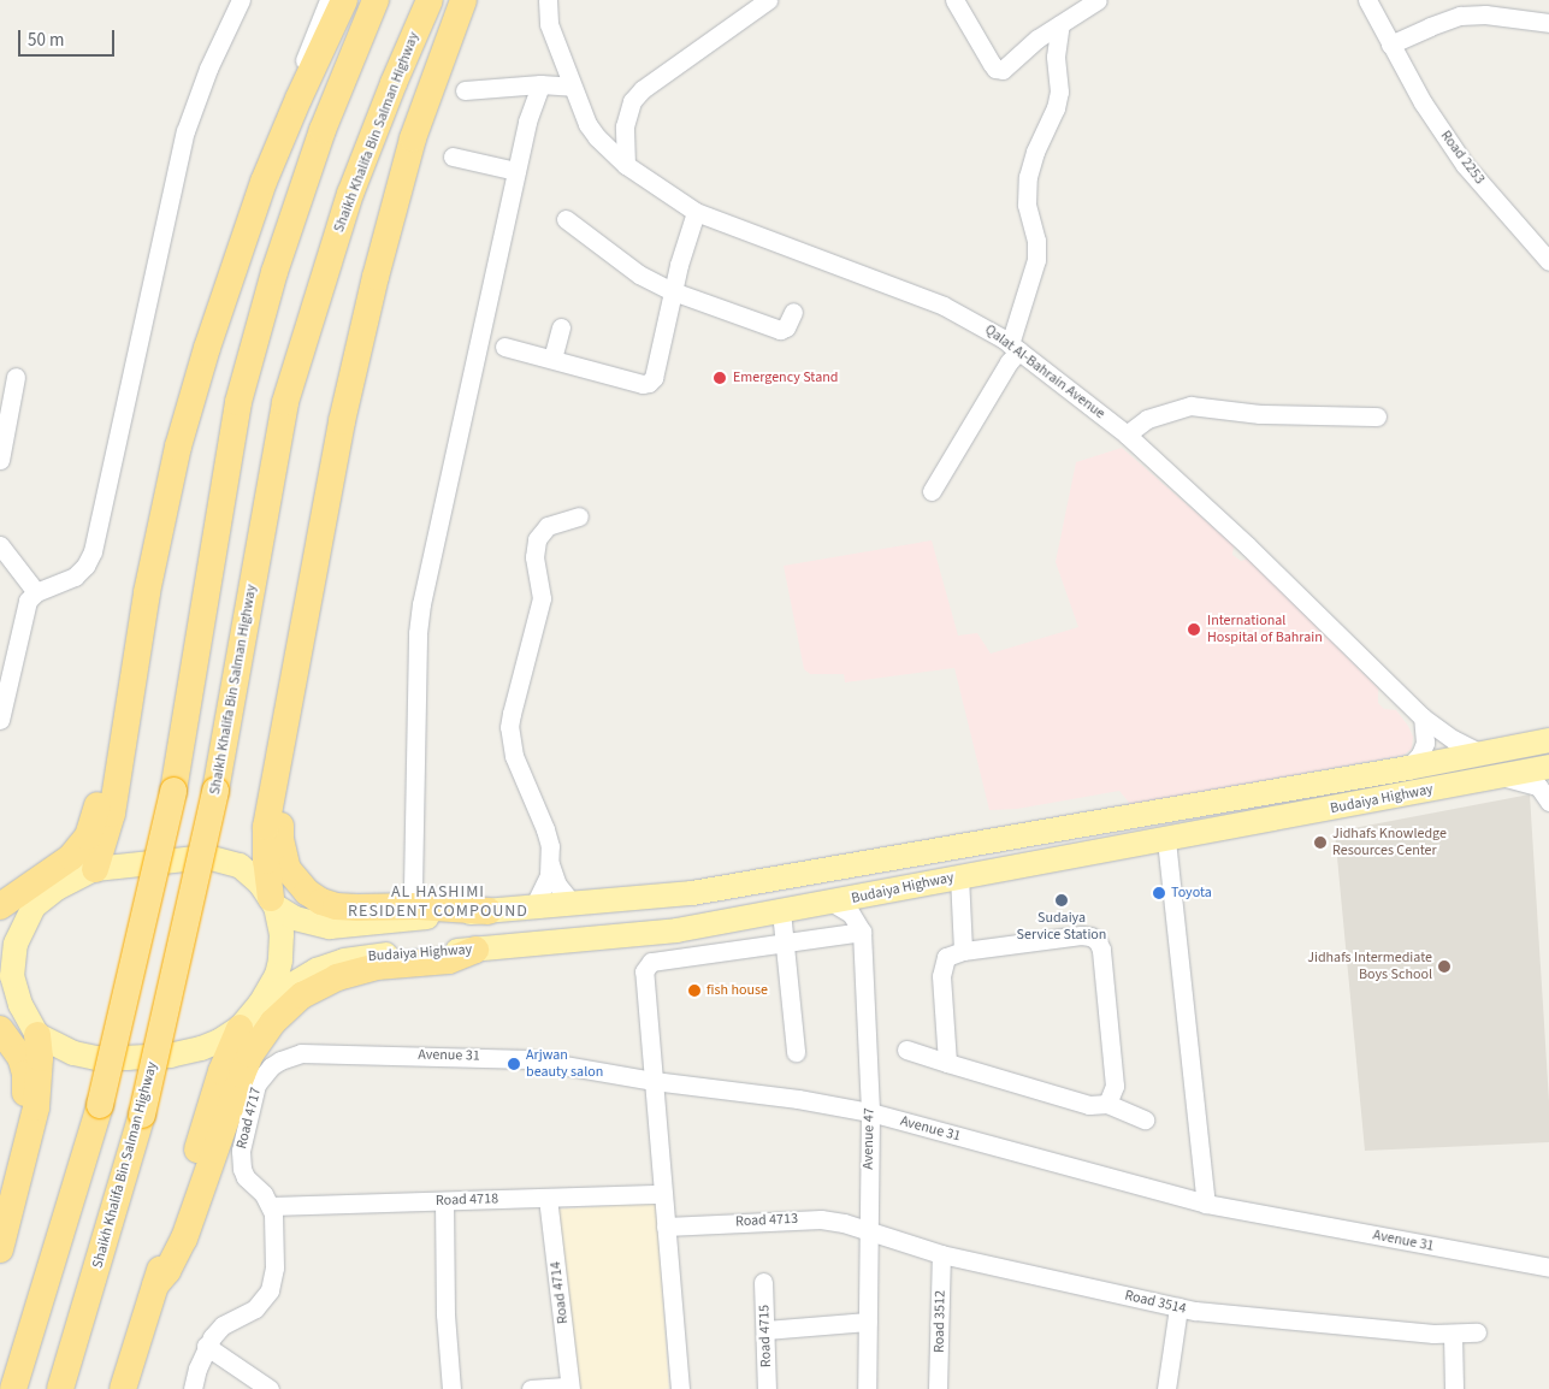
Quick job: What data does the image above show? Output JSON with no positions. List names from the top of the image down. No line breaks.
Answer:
{"streets":{"highway":["Shaikh Khalifa Bin Salman Highway"],"main road":["Budaiya Highway"],"street":["Road 2253","Qalat Al-Bahrain Avenue","Avenue 31","Road 4717","Avenue 47","Road 4718","Road 4713","Road 4714","Road 3514","Road 3512","Road 4715"]},"crossings":[["Qalat Al-Bahrain Avenue","Budaiya Highway"],["Avenue 31","Road 4717"],["Avenue 31","Avenue 47"],["Road 4717","Road 4718"],["Avenue 47","Road 4713"],["Avenue 47","Road 3514"],["Road 4718","Road 4714"],["Road 4713","Road 3514"],["Road 3514","Road 3512"]],"districts":["AL HASHIMI RESIDENT COMPOUND"],"places":["Emergency Stand","International Hospital of Bahrain","Jidhafs Knowledge Resources Center","Toyota","Sudaiya Service Station","Jidhafs Intermediate Boys School","fish house","Arjwan beauty salon"],"scale_bar":"50 m"}
